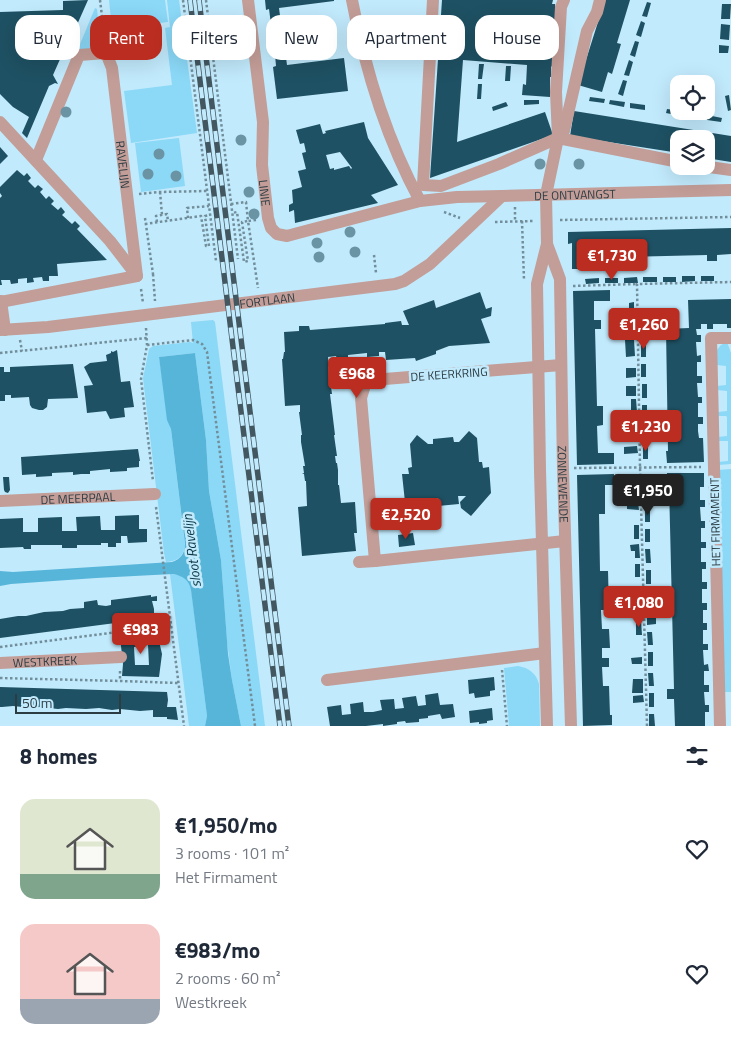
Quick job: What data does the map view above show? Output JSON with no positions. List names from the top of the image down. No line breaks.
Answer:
{"streets":{"street":["RAVELIJN","LINIE","DE ONTVANGST","FORTLAAN","DE KEERKRING","ZONNEWENDE","DE MEERPAAL","HET FIRMAMENT","WESTKREEK"]},"crossings":[["LINIE","DE ONTVANGST"],["DE ONTVANGST","FORTLAAN"],["DE ONTVANGST","ZONNEWENDE"],["DE KEERKRING","ZONNEWENDE"]],"water":["sloot Ravelijn"],"scale_bar":"50 m","page":{"chip":["Buy","Rent","Filters","New","Apartment","House"],"price":["€1,730","€1,260","€968","€1,230","€1,950","€2,520","€1,080","€983"],"scale":"50 m","heading":"8 homes","list":[{"name":"€1,950/mo","note":"3 rooms · 101 m² · Het Firmament"},{"name":"€983/mo","note":"2 rooms · 60 m² · Westkreek"}]}}
